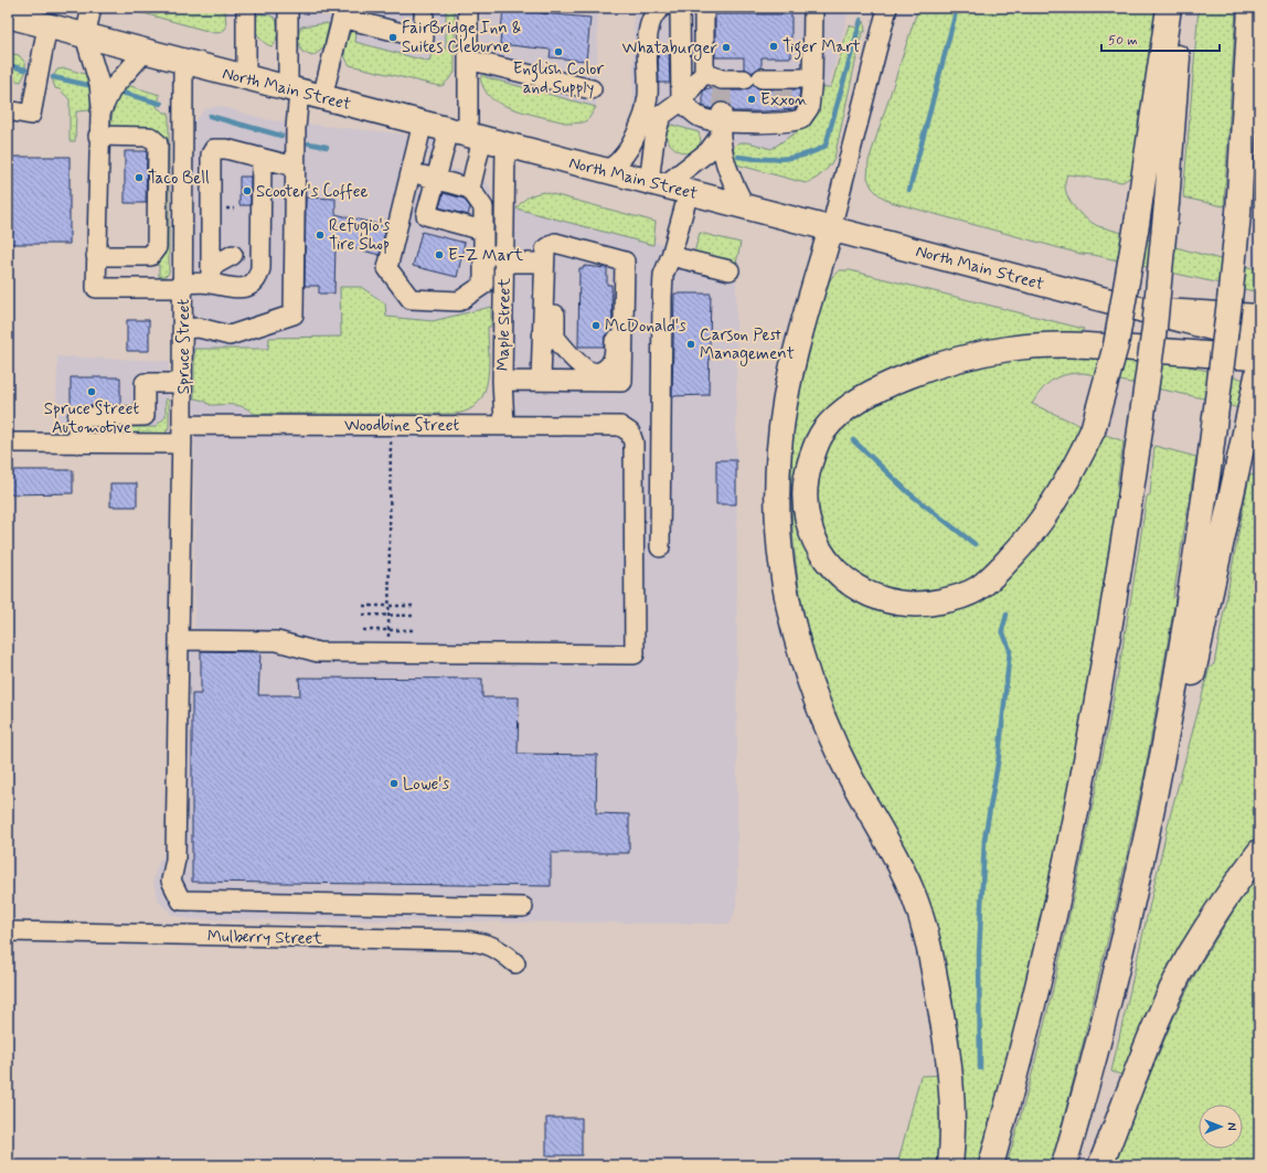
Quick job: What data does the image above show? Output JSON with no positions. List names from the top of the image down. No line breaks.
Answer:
{"streets":{"main road":["North Main Street"],"street":["Maple Street","Spruce Street","Woodbine Street","Mulberry Street"]},"crossings":[["North Main Street","Maple Street"],["North Main Street","Spruce Street"],["Maple Street","Woodbine Street"],["Spruce Street","Woodbine Street"]],"places":["FairBridge Inn & Suites Cleburne","Tiger Mart","Whataburger","English Color and Supply","Exxon","Taco Bell","Scooter's Coffee","Refugio's Tire Shop","E-Z Mart","McDonald's","Carson Pest Management","Spruce Street Automotive","Lowe's"],"scale_bar":"50 m","north":"right"}
